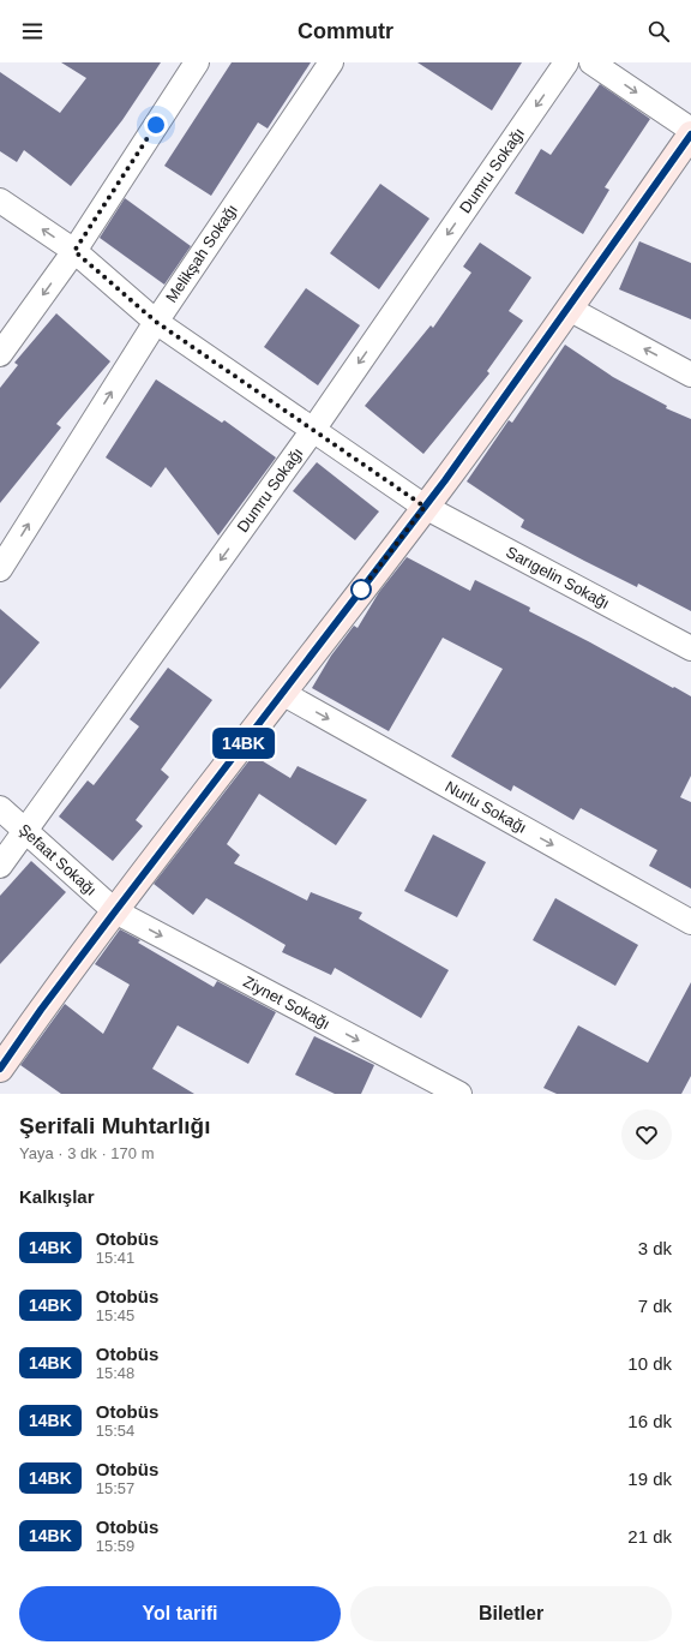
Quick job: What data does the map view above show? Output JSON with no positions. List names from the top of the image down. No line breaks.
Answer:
{"streets":{"street":["Dumru Sokağı","Melikşah Sokağı","Sarıgelin Sokağı","Nurlu Sokağı","Şefaat Sokağı","Ziynet Sokağı"]},"crossings":[["Dumru Sokağı","Sarıgelin Sokağı"],["Dumru Sokağı","Şefaat Sokağı"],["Melikşah Sokağı","Sarıgelin Sokağı"],["Şefaat Sokağı","Ziynet Sokağı"]],"one_way":["Nurlu Sokağı","Ziynet Sokağı"],"lines":["bus line 14BK"],"page":{"header":"Commutr","on_map":"14BK","heading":[["Şerifali Muhtarlığı","Yaya · 3 dk · 170 m"],"Kalkışlar"],"list":[{"mark":"14BK","name":"Otobüs","note":"15:41","value":"3 dk"},{"mark":"14BK","name":"Otobüs","note":"15:45","value":"7 dk"},{"mark":"14BK","name":"Otobüs","note":"15:48","value":"10 dk"},{"mark":"14BK","name":"Otobüs","note":"15:54","value":"16 dk"},{"mark":"14BK","name":"Otobüs","note":"15:57","value":"19 dk"},{"mark":"14BK","name":"Otobüs","note":"15:59","value":"21 dk"}],"buttons":["Yol tarifi","Biletler"]}}
